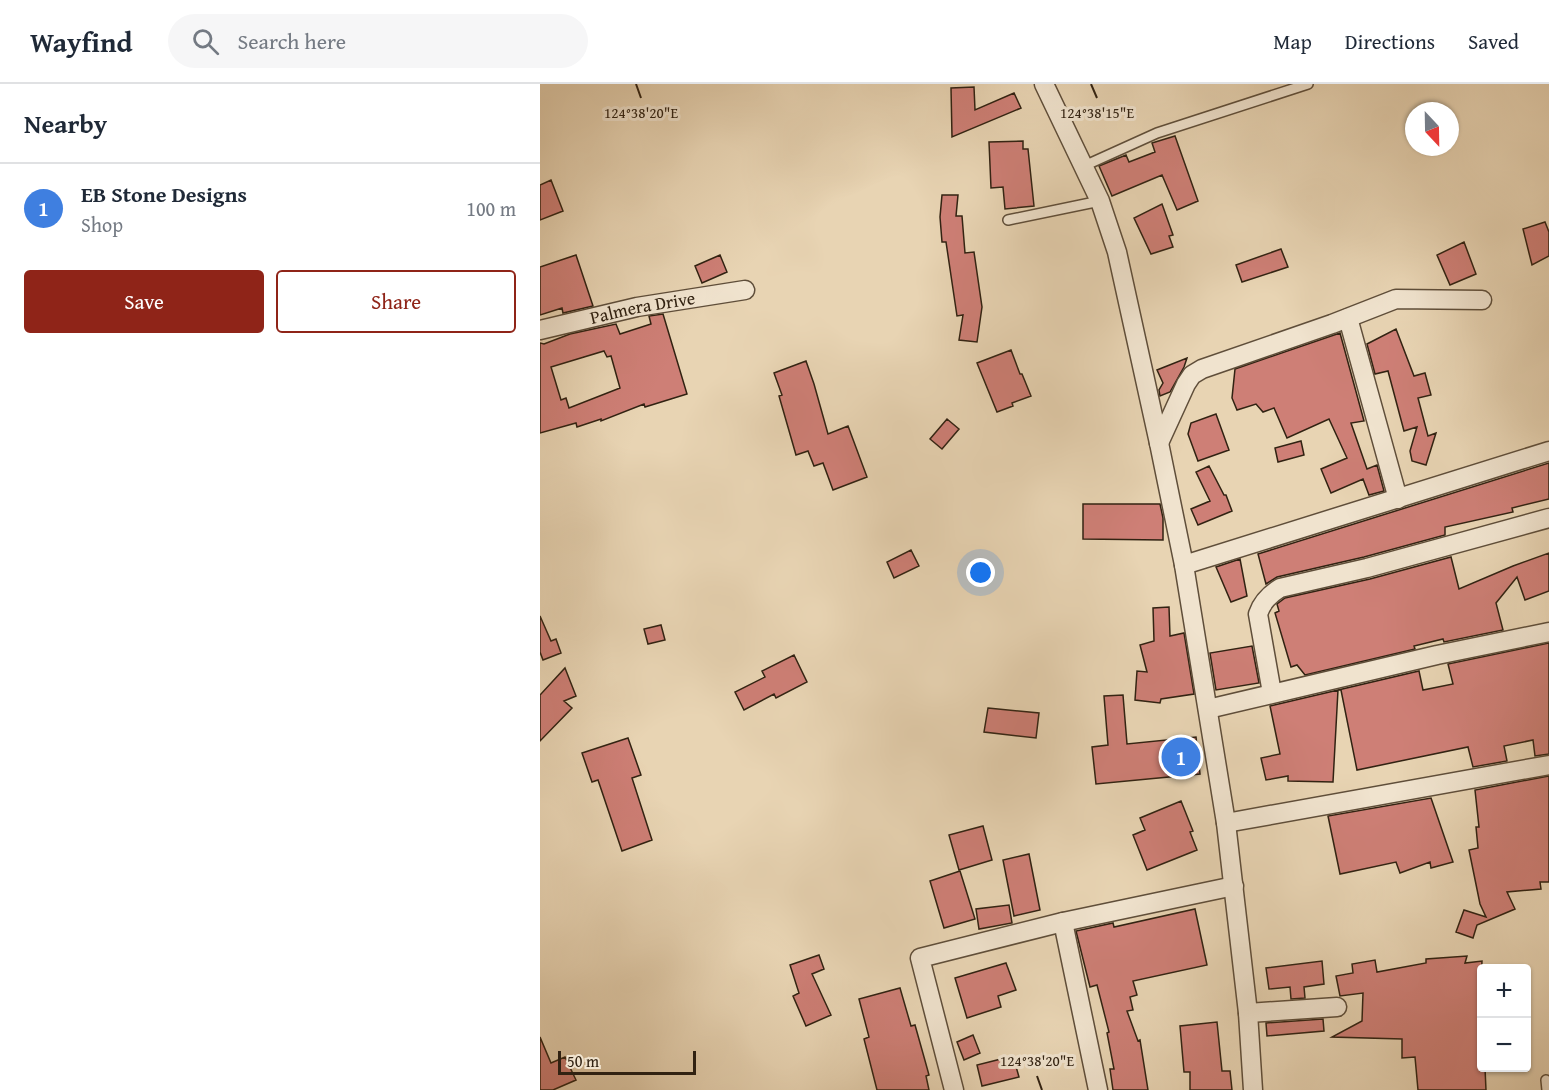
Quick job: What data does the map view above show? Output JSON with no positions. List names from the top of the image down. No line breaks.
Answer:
{"streets":{"street":["Palmera Drive"]},"scale_bar":"50 m","north":"bottom","page":{"header":"Wayfind","search":"Search here","nav":["Map","Directions","Saved"],"heading":"Nearby","list":[{"mark":"1","name":"EB Stone Designs","note":"Shop","value":"100 m"}],"buttons":["Save","Share"],"pins":"1","map_buttons":["+","−"],"scale":"50 m"},"coordinates":["124°38'20\"E","124°38'15\"E"]}
